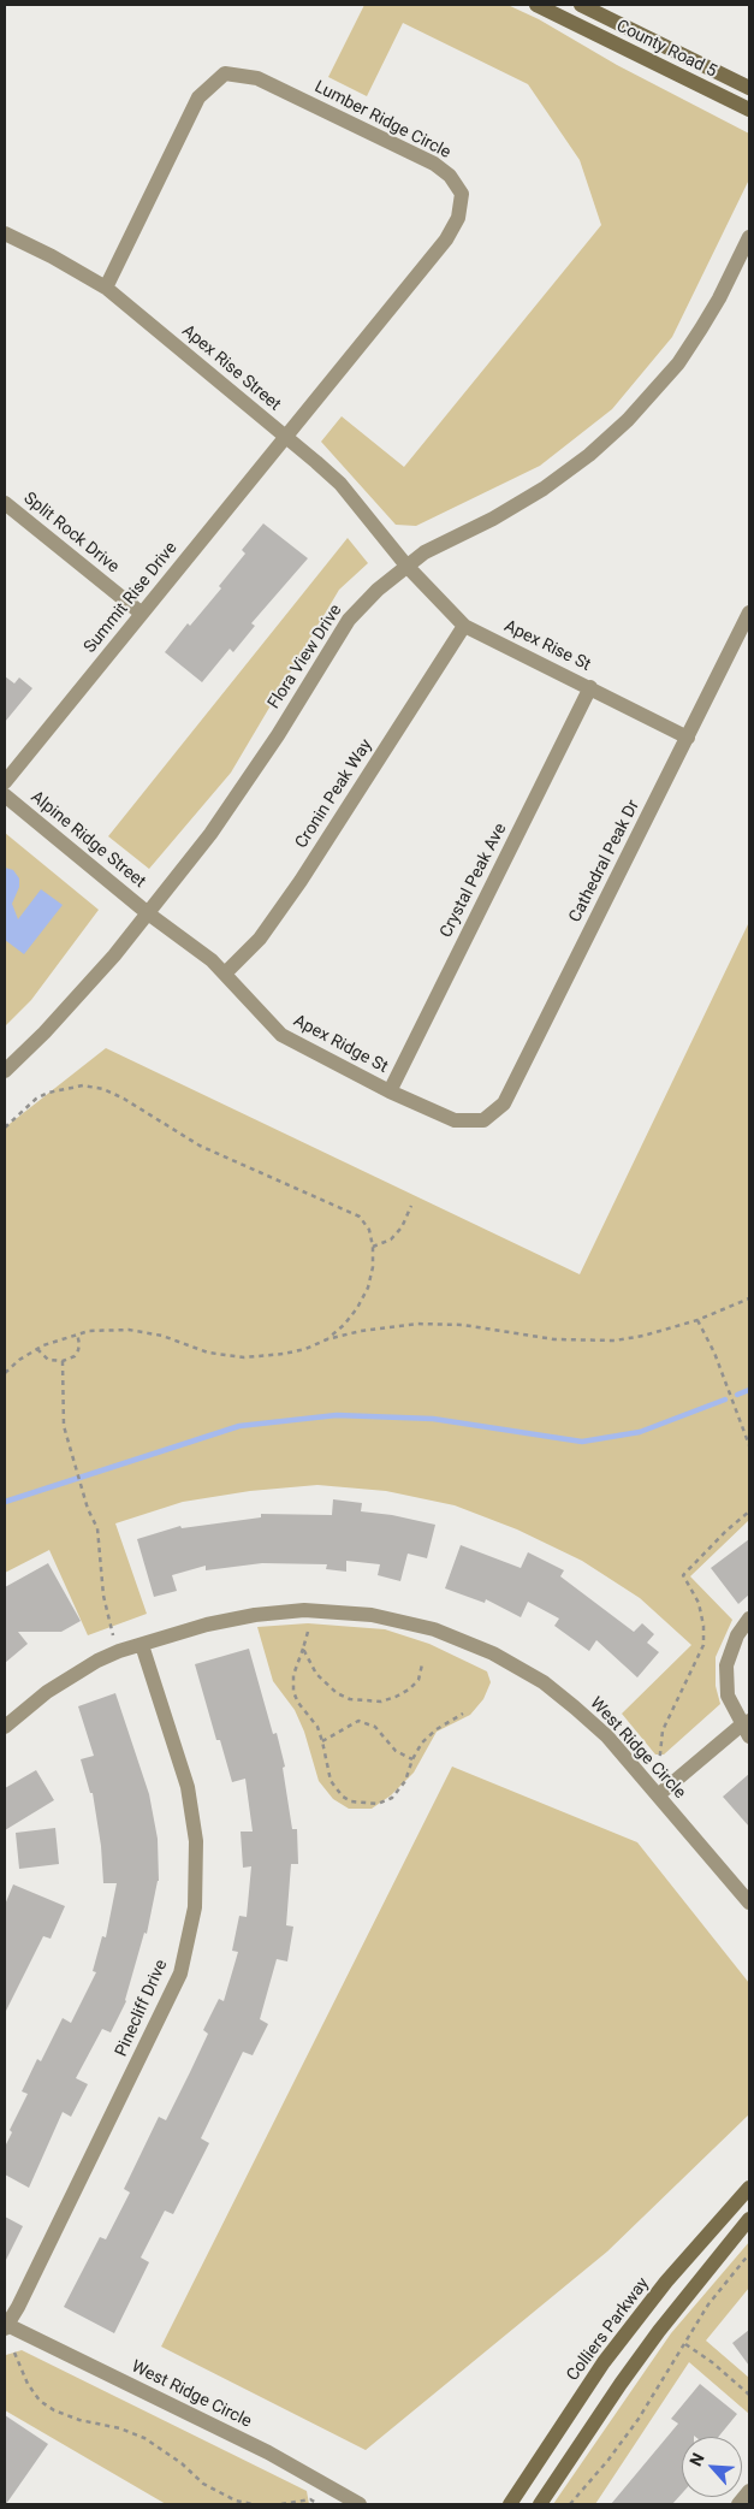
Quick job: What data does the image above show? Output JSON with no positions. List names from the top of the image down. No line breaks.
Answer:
{"streets":{"street":["County Road 5","Lumber Ridge Circle","Apex Rise Street","Split Rock Drive","Summit Rise Drive","Apex Rise St","Flora View Drive","Cronin Peak Way","Alpine Ridge Street","Cathedral Peak Dr","Crystal Peak Ave","Apex Ridge St","West Ridge Circle","Pinecliff Drive","Colliers Parkway"]},"crossings":[["Lumber Ridge Circle","Apex Rise Street"],["Lumber Ridge Circle","Summit Rise Drive"],["Apex Rise Street","Summit Rise Drive"],["Apex Rise Street","Apex Rise St"],["Apex Rise Street","Flora View Drive"],["Split Rock Drive","Summit Rise Drive"],["Apex Rise St","Flora View Drive"],["Apex Rise St","Cronin Peak Way"],["Apex Rise St","Cathedral Peak Dr"],["Apex Rise St","Crystal Peak Ave"],["Flora View Drive","Alpine Ridge Street"],["Flora View Drive","Apex Ridge St"],["Cronin Peak Way","Apex Ridge St"],["Alpine Ridge Street","Apex Ridge St"],["Cathedral Peak Dr","Apex Ridge St"],["Crystal Peak Ave","Apex Ridge St"],["West Ridge Circle","Pinecliff Drive"]],"north":"top left"}
